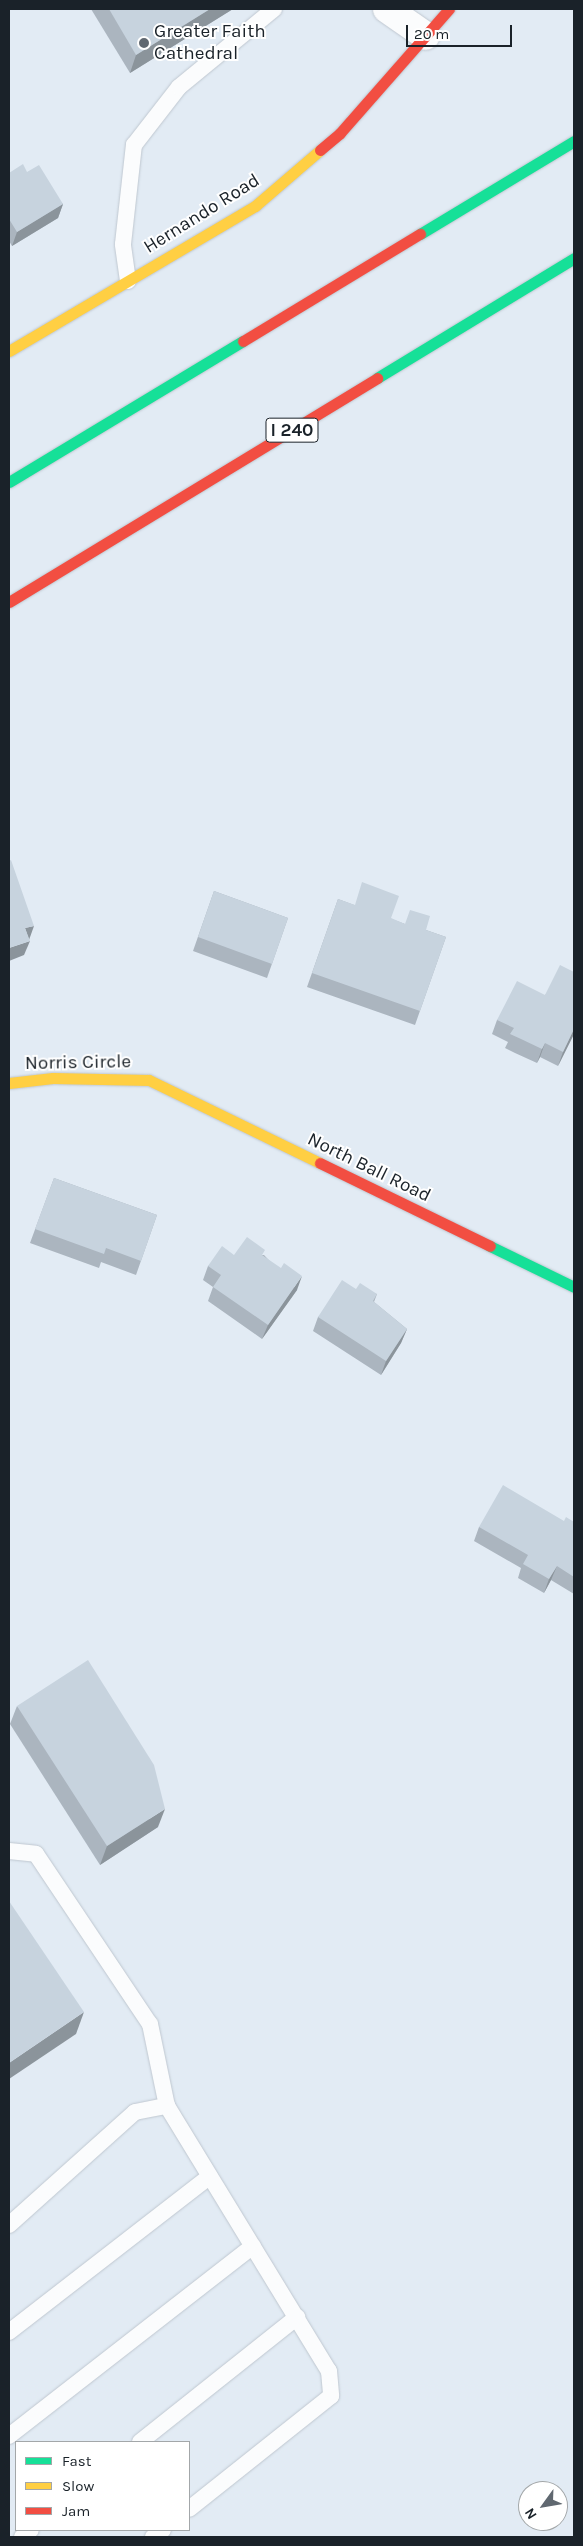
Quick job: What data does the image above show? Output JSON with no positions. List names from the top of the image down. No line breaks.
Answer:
{"streets":{"main road":["Hernando Road","I 240","Norris Circle","North Ball Road"]},"crossings":[["Norris Circle","North Ball Road"]],"places":["Greater Faith Cathedral"],"legend":["Fast","Slow","Jam"],"scale_bar":"20 m","north":"bottom left"}
